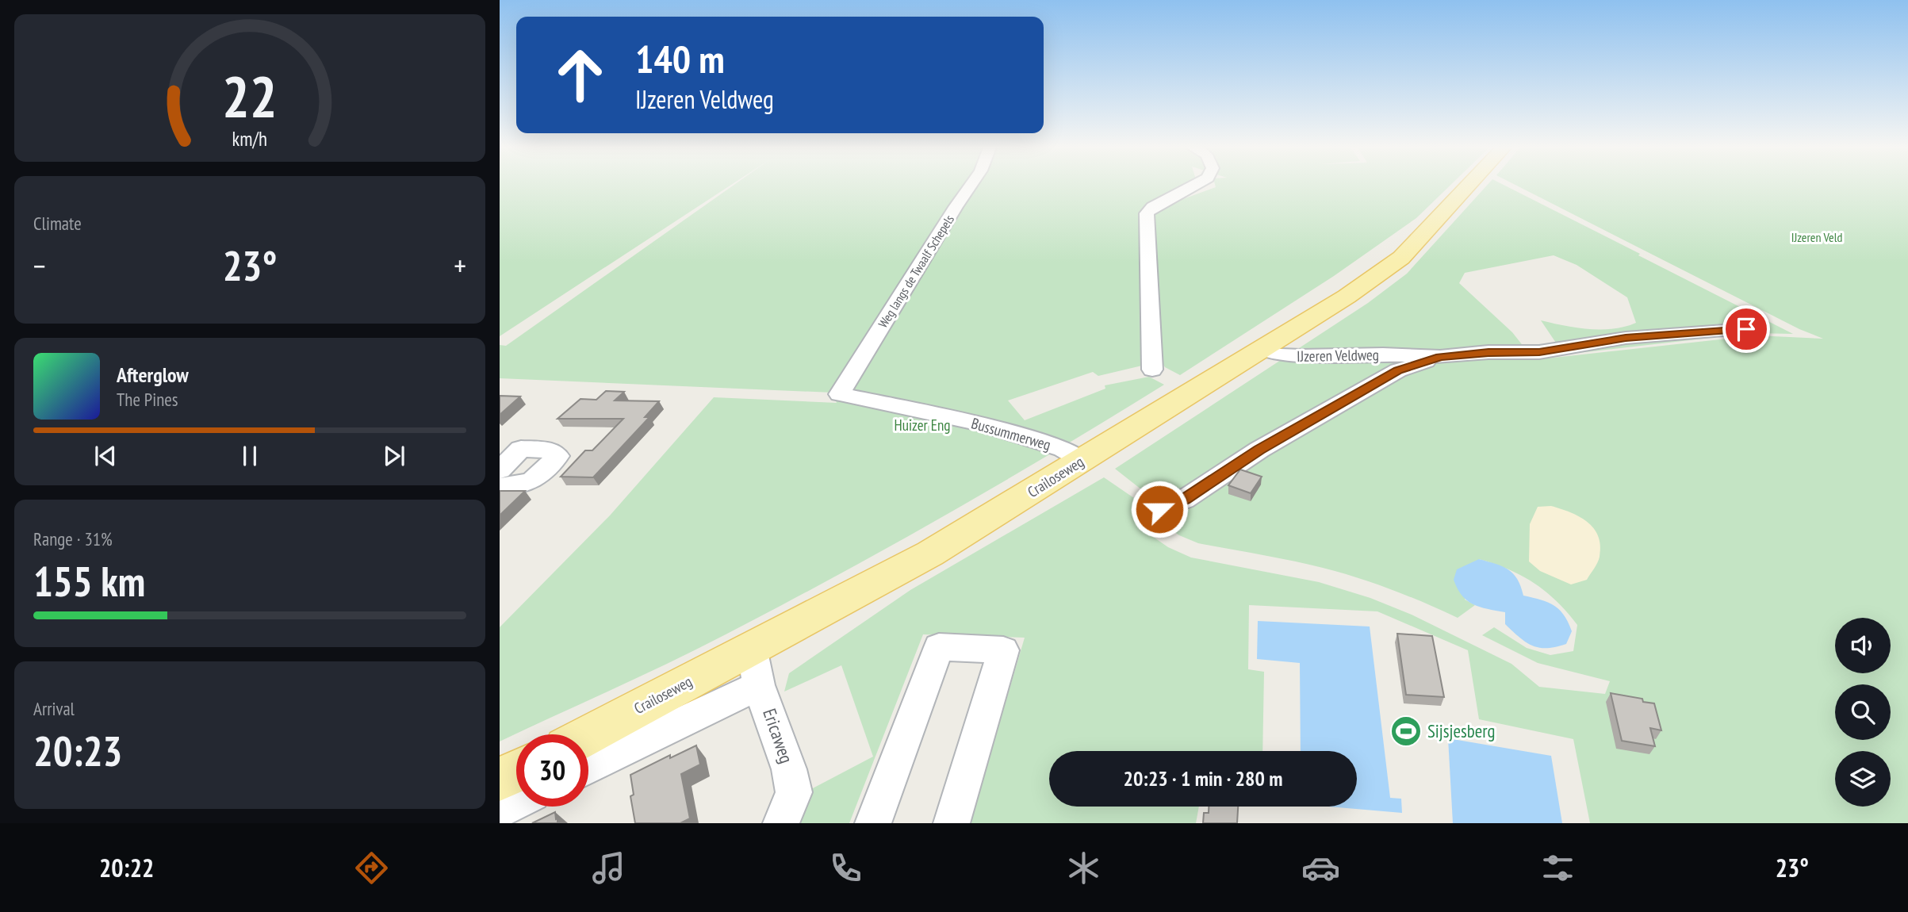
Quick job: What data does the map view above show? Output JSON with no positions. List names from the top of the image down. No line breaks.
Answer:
{"streets":{"main road":["Crailoseweg"],"street":["Weg langs de Twaalf Schepels","IJzeren Veldweg","Bussummerweg","Ericaweg"]},"crossings":[["Weg langs de Twaalf Schepels","Bussummerweg"],["IJzeren Veldweg","Crailoseweg"],["Bussummerweg","Crailoseweg"],["Crailoseweg","Ericaweg"]],"parks":["IJzeren Veld","Huizer Eng"],"places":{"sports":["Sijsjesberg"]},"page":{"turn":["140 m","IJzeren Veldweg"],"tile":["Climate",["Range · 31%","155 km"],["Arrival","20:23"]],"heat":["−","23°","+"],"song":["Afterglow","The Pines"],"limit":"30","trip":"20:23 · 1 min · 280 m","tabs":["20:22","23°"],"gauge":["22","km/h"]}}
